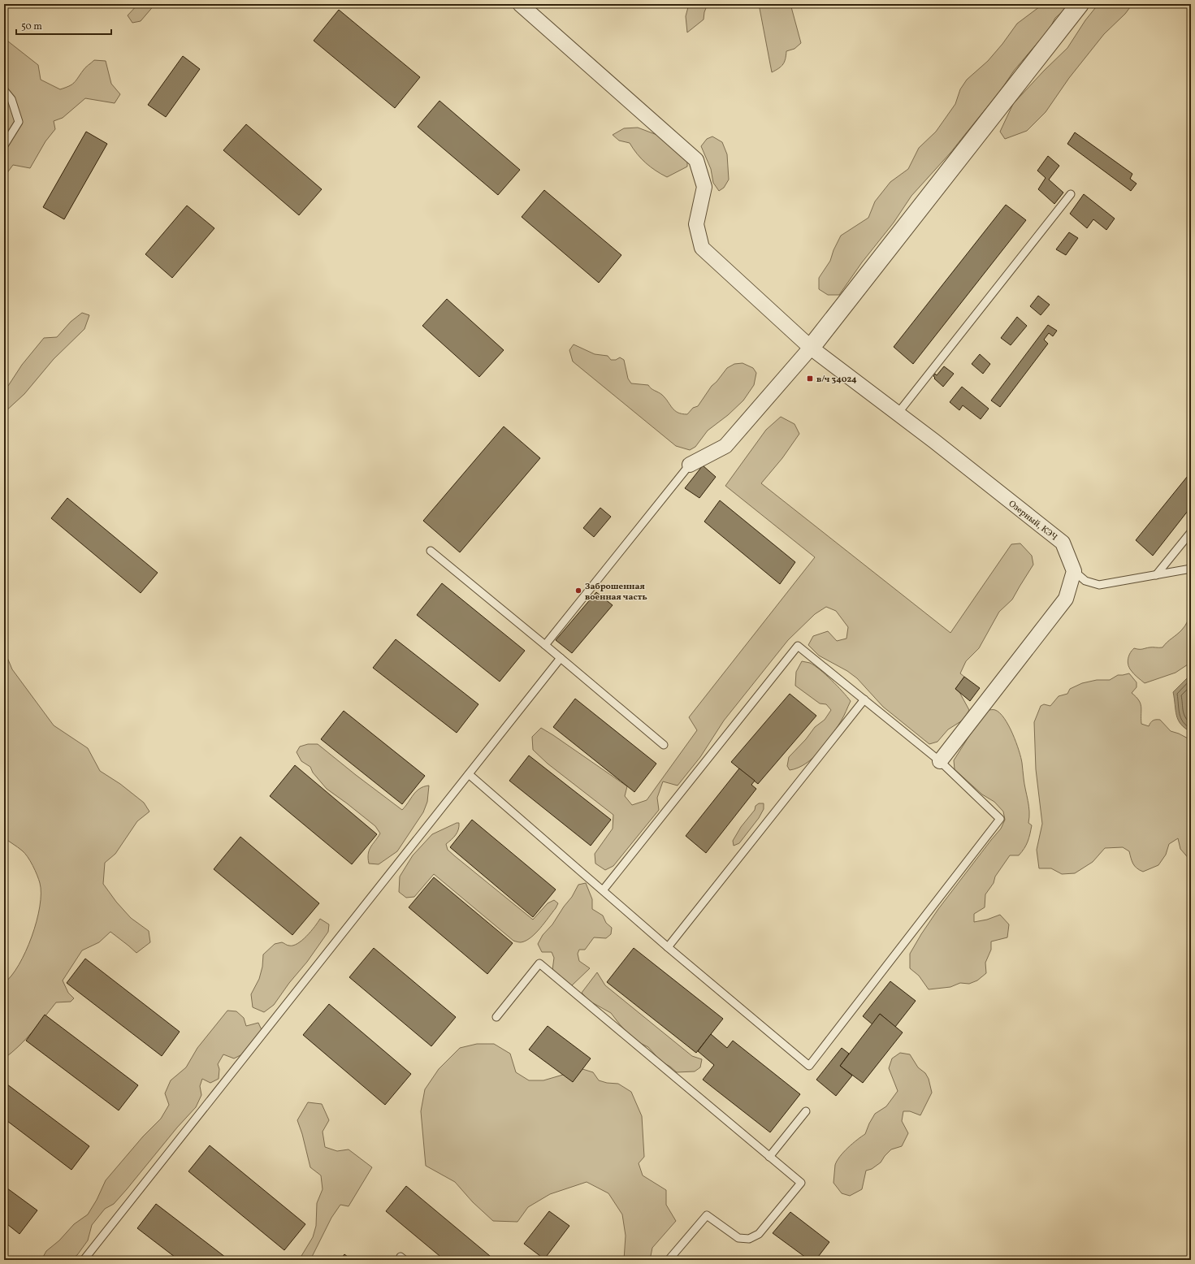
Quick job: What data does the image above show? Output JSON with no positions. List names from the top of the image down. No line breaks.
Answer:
{"streets":{"street":["Озерный, КЭЧ"]},"places":{"transit":["в/ч 34024"],"other":["Заброшенная военная часть"]},"scale_bar":"50 m"}
